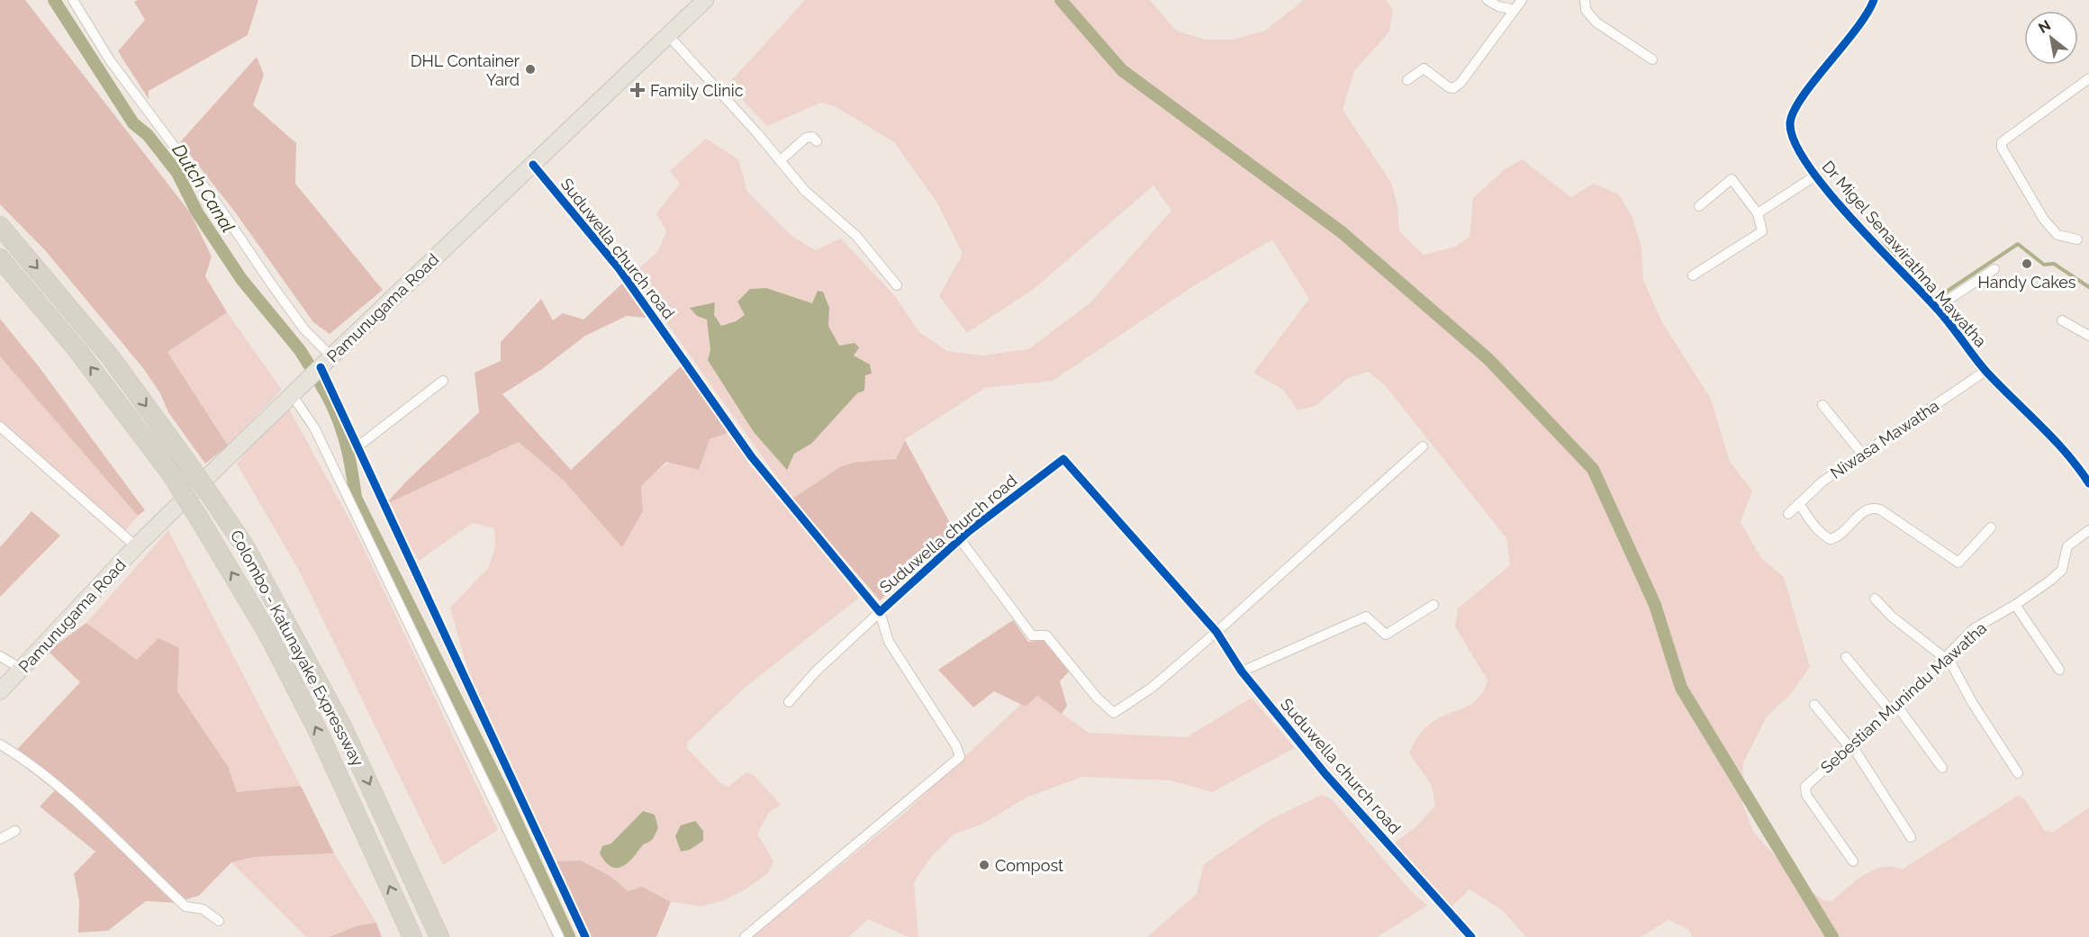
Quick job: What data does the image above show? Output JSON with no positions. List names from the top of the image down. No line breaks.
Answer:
{"streets":{"highway":["Colombo - Katunayake Expressway"],"main road":["Pamunugama Road"],"street":["Suduwella church road","Dr Migel Senawirathna Mawatha","Niwasa Mawatha","Sebestian Munindu Mawatha"]},"crossings":[["Suduwella church road","Pamunugama Road"],["Dr Migel Senawirathna Mawatha","Niwasa Mawatha"]],"water":["Dutch Canal"],"places":{"other":["DHL Container Yard","Handy Cakes","Compost"],"health":["Family Clinic"]},"north":"top left"}
